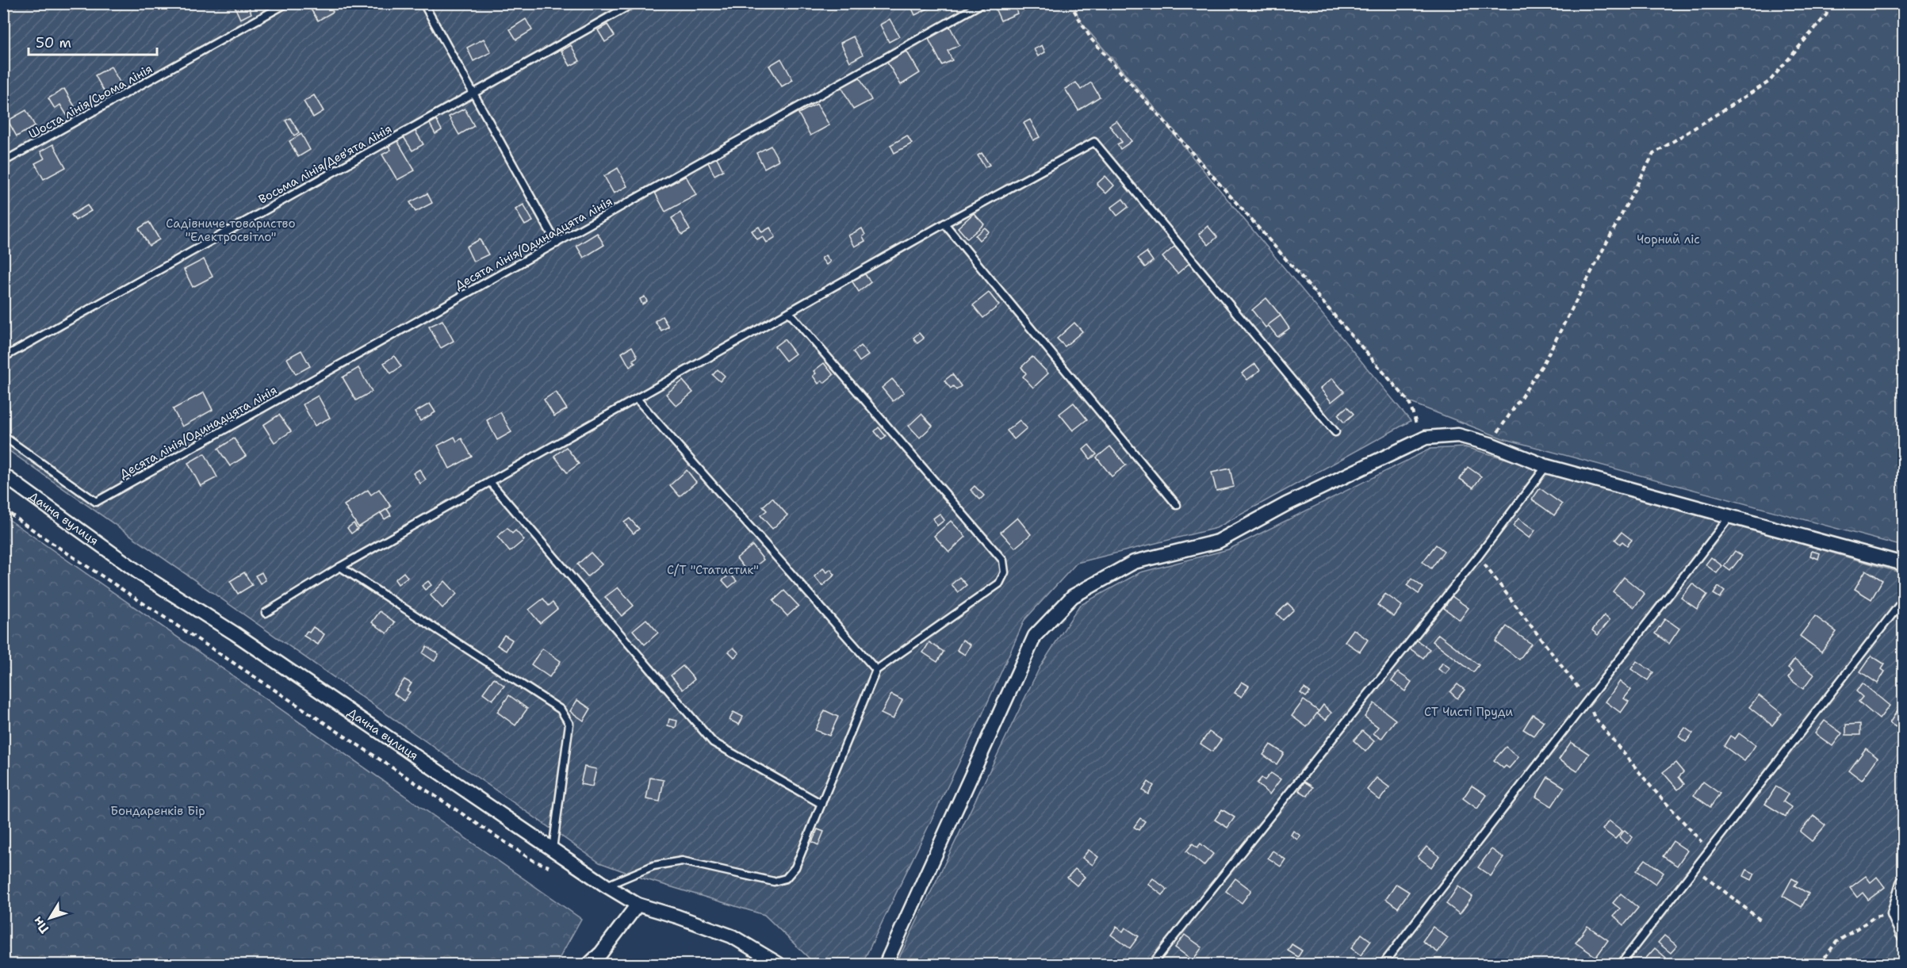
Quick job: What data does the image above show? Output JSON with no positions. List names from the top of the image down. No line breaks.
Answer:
{"streets":{"street":["Дачна вулиця"],"lane":["Шоста лінія/Сьома лінія","Восьма лінія/Дев'ята лінія","Десята лінія/Одинадцята лінія"]},"parks":["Садівниче товариство \"Електросвітло\"","Чорний ліс","С/Т \"Статистик\"","СТ Чисті Пруди","Бондаренків Бір"],"scale_bar":"50 m","north":"bottom left"}
